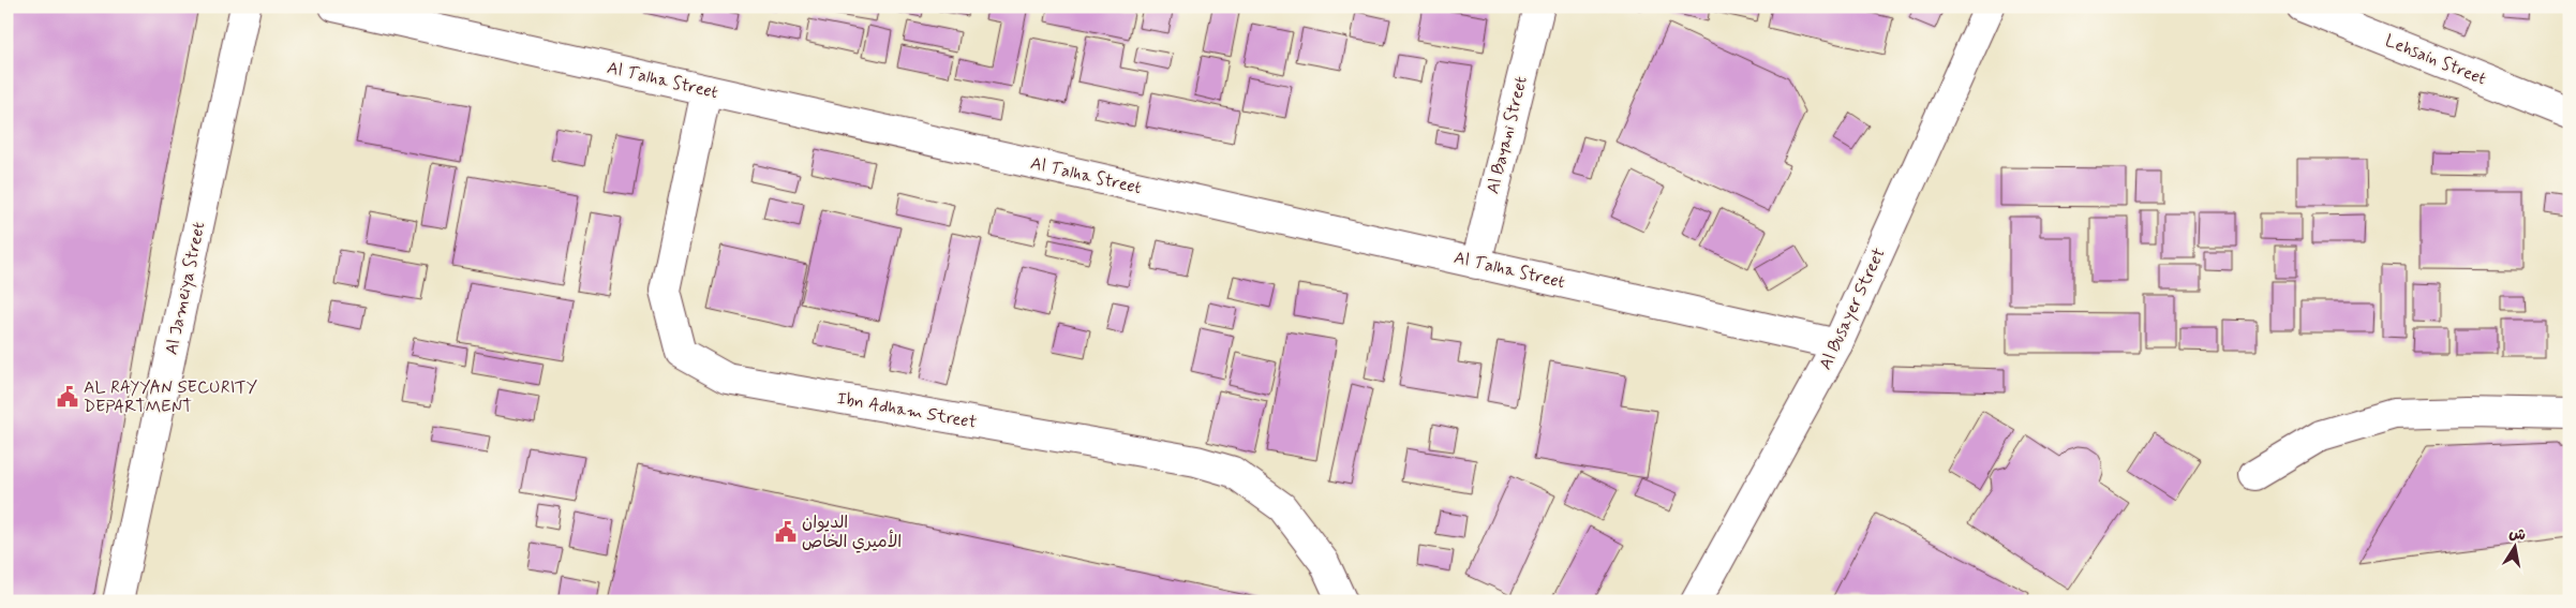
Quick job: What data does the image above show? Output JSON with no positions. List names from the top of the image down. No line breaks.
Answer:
{"streets":{"street":["Lehsain Street","Al Talha Street","Al Bayani Street","Al Jameiya Street","Al Busayer Street","Ibn Adham Street"]},"crossings":[["Al Talha Street","Al Bayani Street"],["Al Talha Street","Al Busayer Street"],["Al Talha Street","Ibn Adham Street"]],"places":{"public building":["AL RAYYAN SECURITY DEPARTMENT","الديوان الأميري الخاص"]},"north":"top"}
